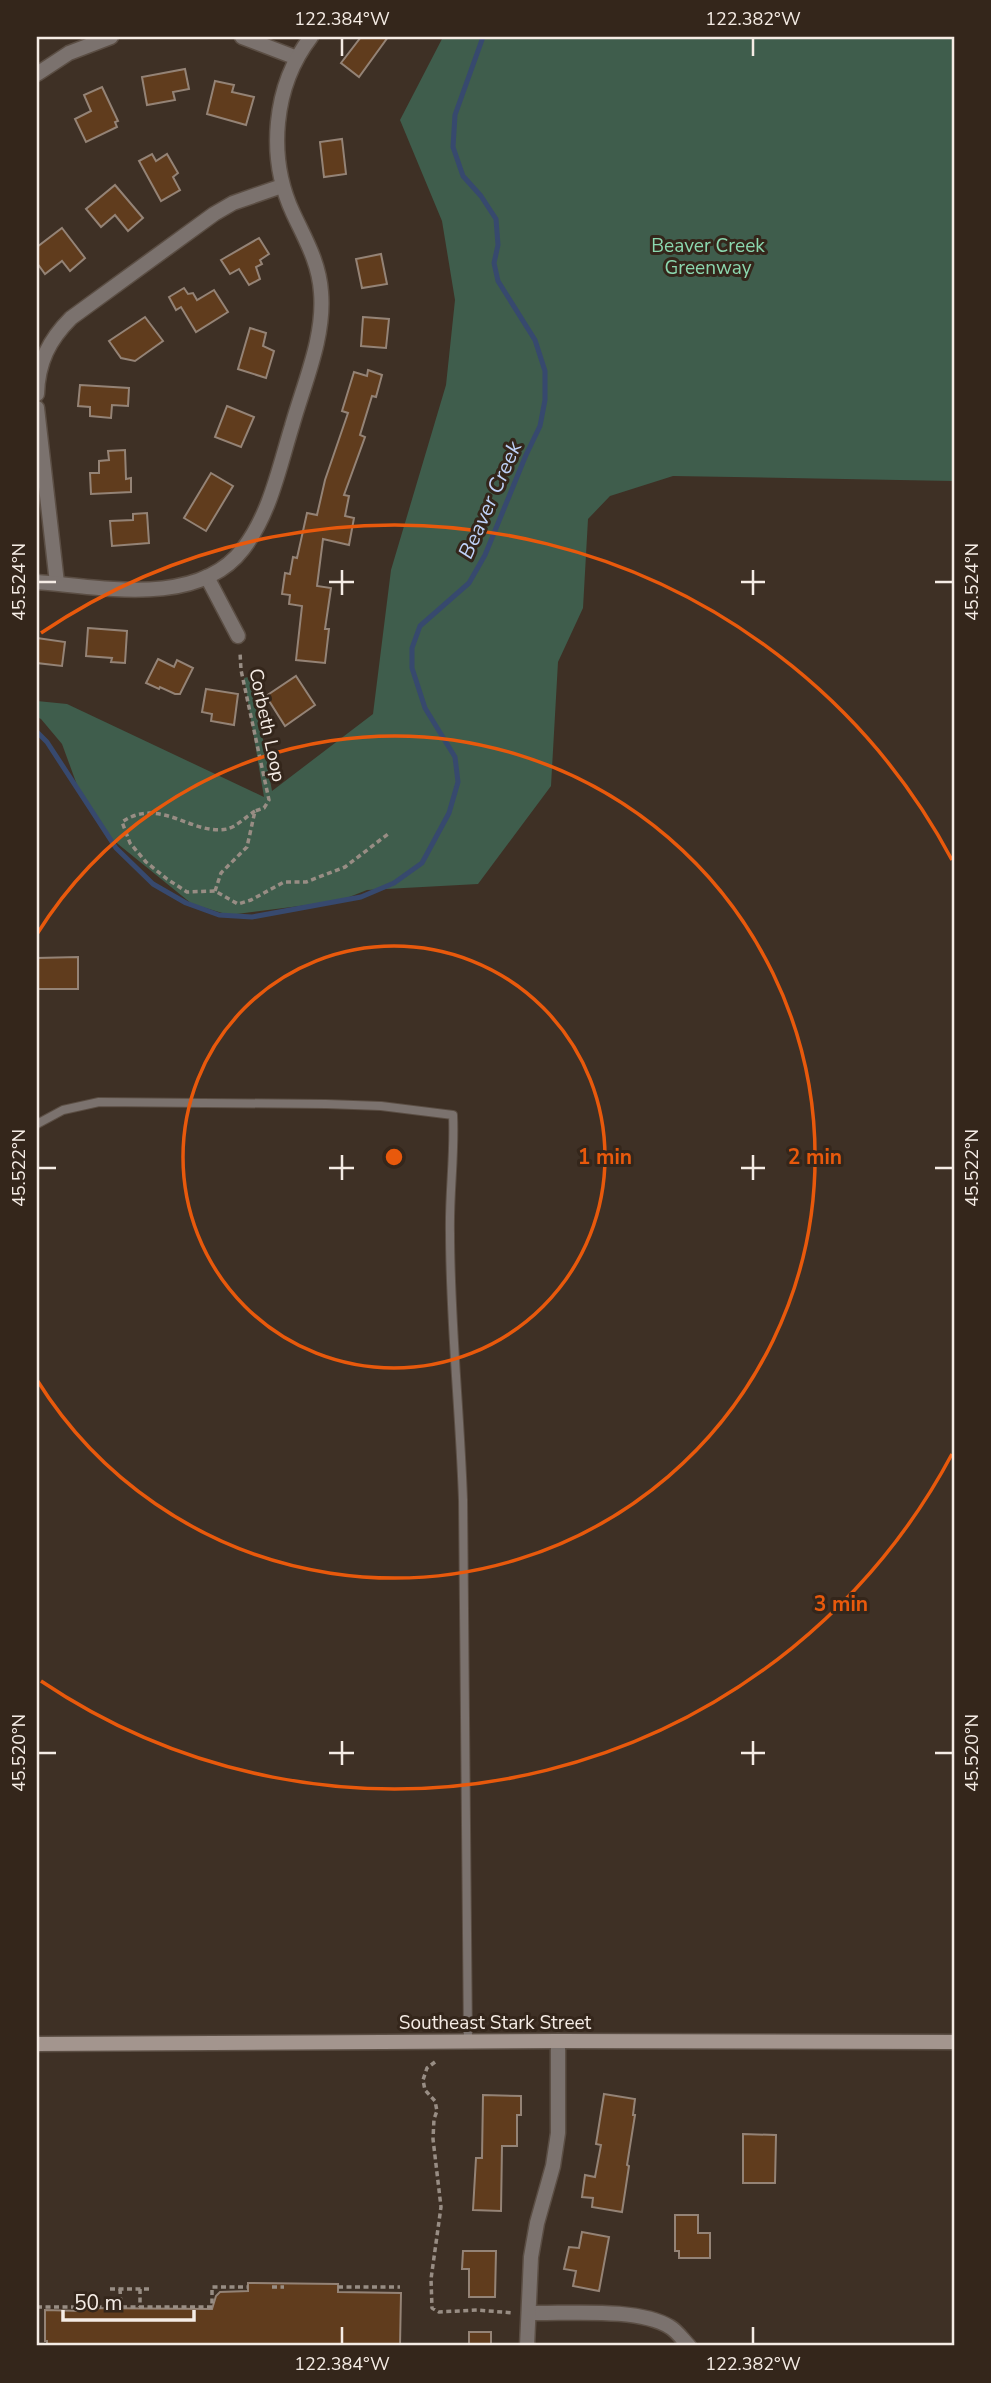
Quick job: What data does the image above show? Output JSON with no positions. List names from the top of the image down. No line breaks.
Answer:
{"streets":{"main road":["Southeast Stark Street"],"path":["Corbeth Loop"]},"water":["Beaver Creek"],"parks":["Beaver Creek Greenway"],"scale_bar":"50 m","coordinates":["122.384°W","122.382°W","45.524°N","45.522°N","45.520°N"],"rings":["1 min","2 min","3 min"]}
